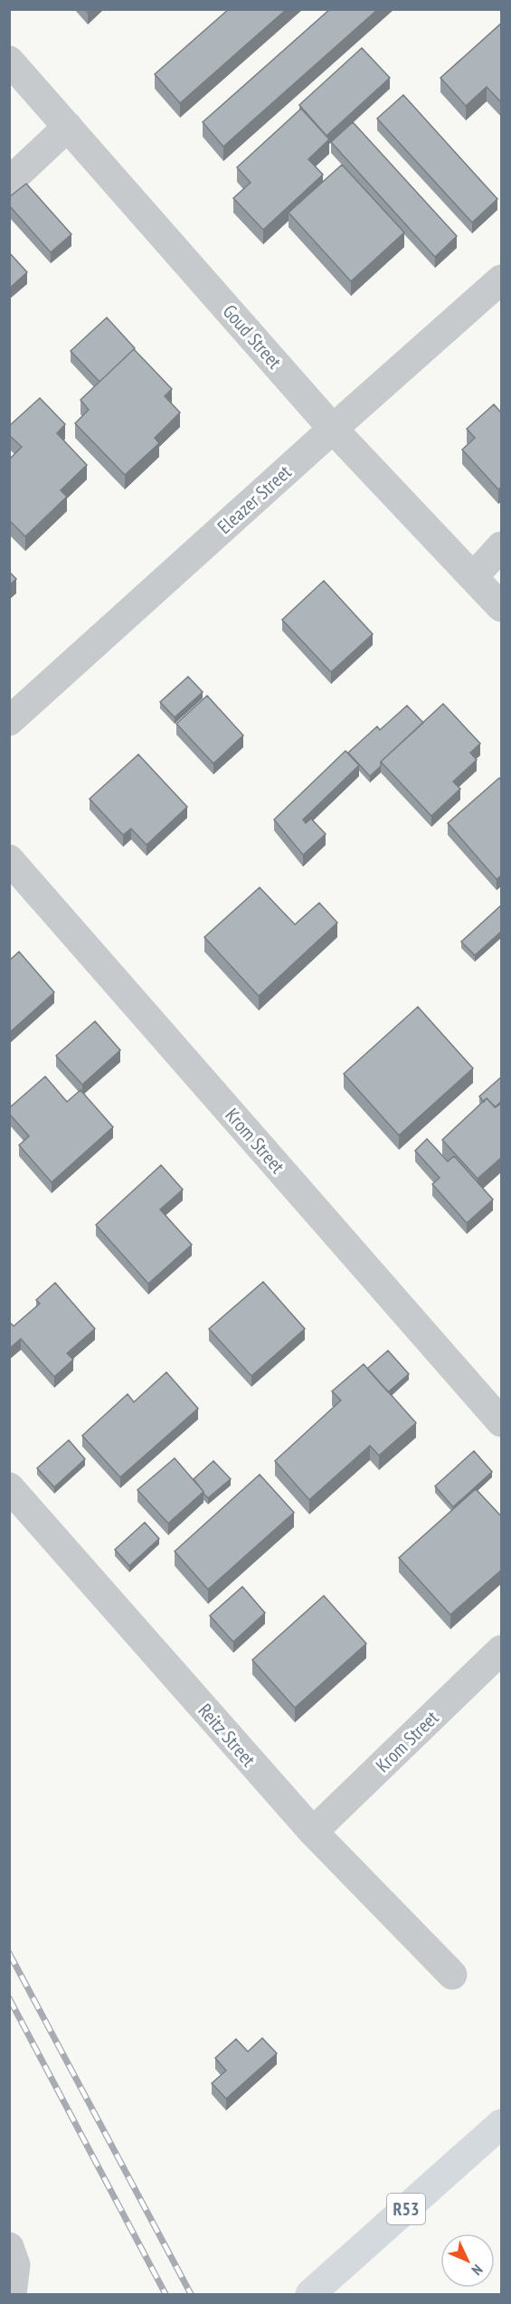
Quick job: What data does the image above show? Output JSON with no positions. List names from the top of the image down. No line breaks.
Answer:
{"streets":{"main road":["R53"],"street":["Goud Street","Eleazer Street","Krom Street","Reitz Street"]},"crossings":[["Goud Street","Eleazer Street"],["Krom Street","Reitz Street"]],"north":"bottom right"}
